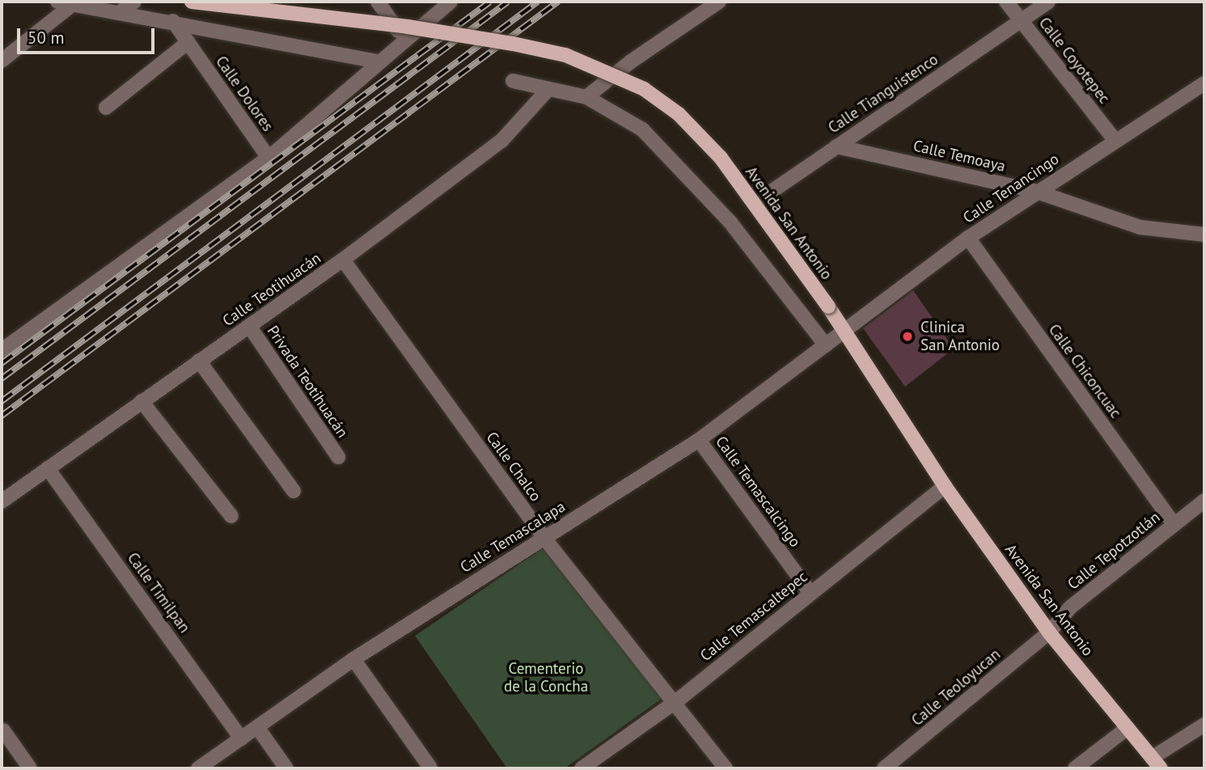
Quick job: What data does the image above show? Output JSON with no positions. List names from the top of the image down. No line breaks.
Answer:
{"streets":{"main road":["Avenida San Antonio"],"street":["Calle Coyotepec","Calle Dolores","Calle Tianguistenco","Calle Temoaya","Calle Tenancingo","Calle Teotihuacán","Calle Chiconcuac","Privada Teotihuacán","Calle Chalco","Calle Temascalcingo","Calle Temascalapa","Calle Tepotzotlán","Calle Timilpan","Calle Temascaltepec","Calle Teoloyucan"]},"crossings":[["Calle Coyotepec","Calle Tianguistenco"],["Calle Coyotepec","Calle Tenancingo"],["Calle Tianguistenco","Calle Temoaya"],["Calle Temoaya","Calle Tenancingo"],["Calle Tenancingo","Avenida San Antonio"],["Calle Tenancingo","Calle Chiconcuac"],["Calle Tenancingo","Calle Temascalapa"],["Avenida San Antonio","Calle Temascalapa"],["Avenida San Antonio","Calle Tepotzotlán"],["Avenida San Antonio","Calle Temascaltepec"],["Avenida San Antonio","Calle Teoloyucan"],["Calle Teotihuacán","Privada Teotihuacán"],["Calle Teotihuacán","Calle Chalco"],["Calle Teotihuacán","Calle Timilpan"],["Calle Chiconcuac","Calle Tepotzotlán"],["Calle Chalco","Calle Temascalapa"],["Calle Chalco","Calle Temascaltepec"],["Calle Temascalcingo","Calle Temascalapa"],["Calle Temascalcingo","Calle Temascaltepec"],["Calle Temascalapa","Calle Timilpan"],["Calle Tepotzotlán","Calle Teoloyucan"]],"parks":["Cementerio de la Concha"],"places":["Clinica San Antonio"],"scale_bar":"50 m"}
